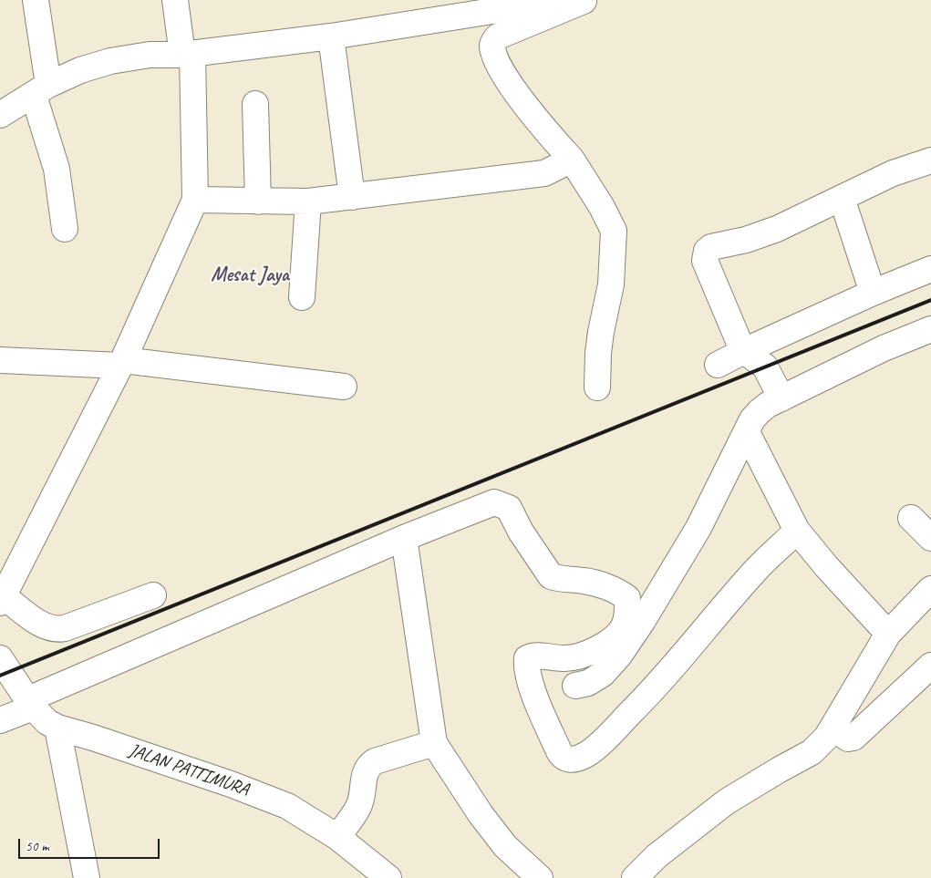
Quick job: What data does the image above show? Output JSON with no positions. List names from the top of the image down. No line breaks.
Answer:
{"streets":{"street":["JALAN PATTIMURA"]},"districts":["Mesat Jaya"],"scale_bar":"50 m"}
